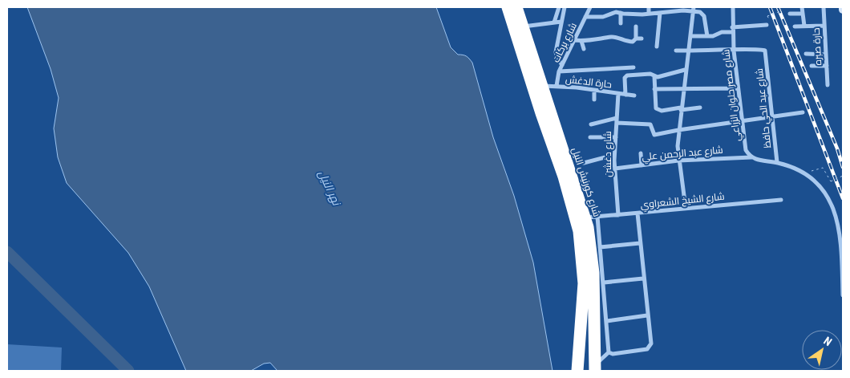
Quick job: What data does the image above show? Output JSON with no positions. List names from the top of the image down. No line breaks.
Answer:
{"streets":{"highway":["شارع كورنيش النيل"],"street":["شارع بركات","حارة صبره","حارة الدغش","شارع مصر حلوان الزراعي","شارع عبد الحي حافظ","شارع عبد الرحمن علي","شارع دغشن","شارع الشيخ الشعراوي"]},"crossings":[["شارع بركات","حارة الدغش"],["حارة الدغش","شارع دغشن"],["حارة الدغش","شارع كورنيش النيل"],["شارع مصر حلوان الزراعي","شارع عبد الحي حافظ"],["شارع مصر حلوان الزراعي","شارع عبد الرحمن علي"],["شارع عبد الرحمن علي","شارع دغشن"],["شارع دغشن","شارع الشيخ الشعراوي"],["شارع كورنيش النيل","شارع الشيخ الشعراوي"]],"water":["نهر النيل"],"north":"top right"}
